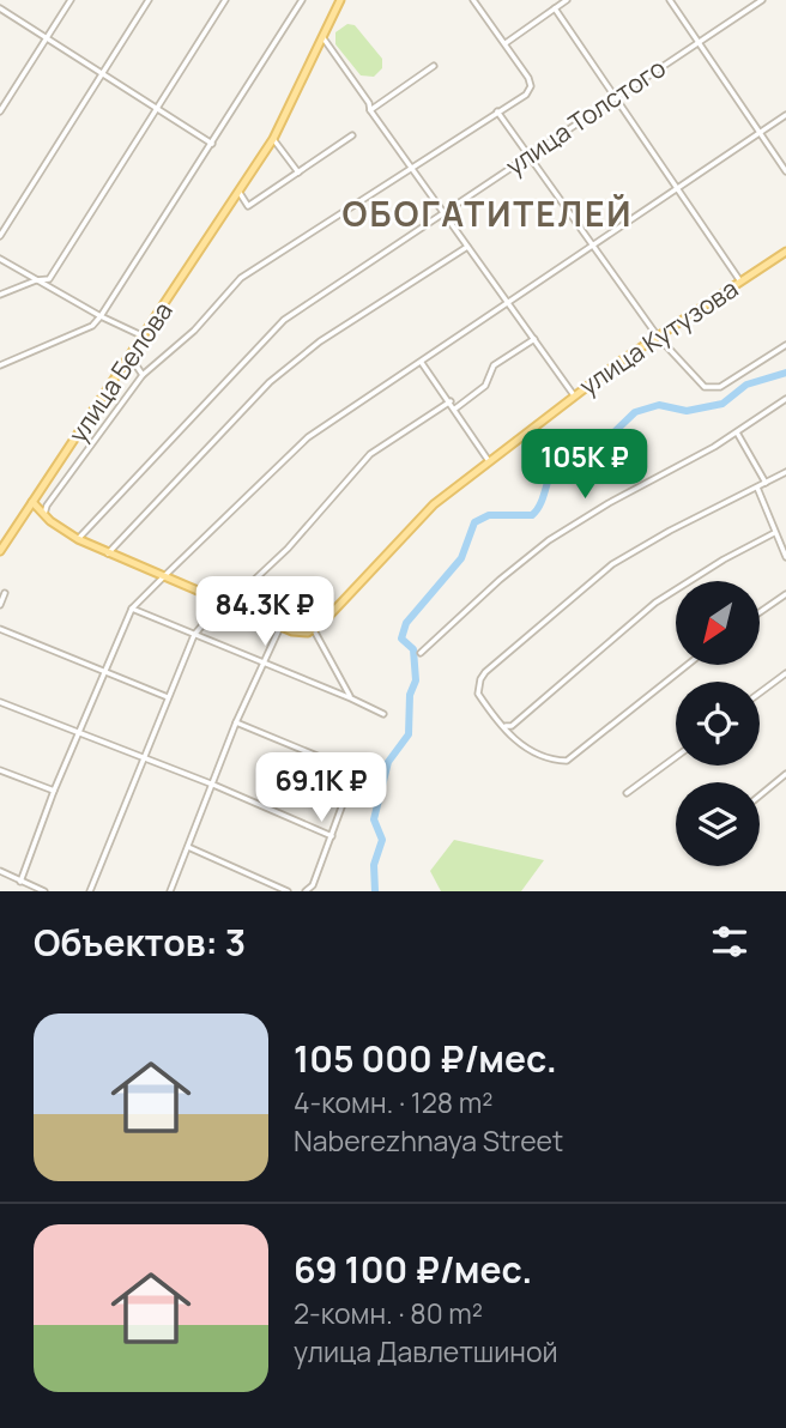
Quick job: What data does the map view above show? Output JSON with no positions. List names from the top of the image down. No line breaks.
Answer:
{"streets":{"main road":["улица Кутузова","улица Белова"],"street":["улица Толстого"]},"districts":["ОБОГАТИТЕЛЕЙ"],"north":"bottom left","page":{"price":["105K ₽","84.3K ₽","69.1K ₽"],"heading":"Объектов: 3","list":[{"name":"105 000 ₽/мес.","note":"4-комн. · 128 m² · Naberezhnaya Street"},{"name":"69 100 ₽/мес.","note":"2-комн. · 80 m² · улица Давлетшиной"}]}}
